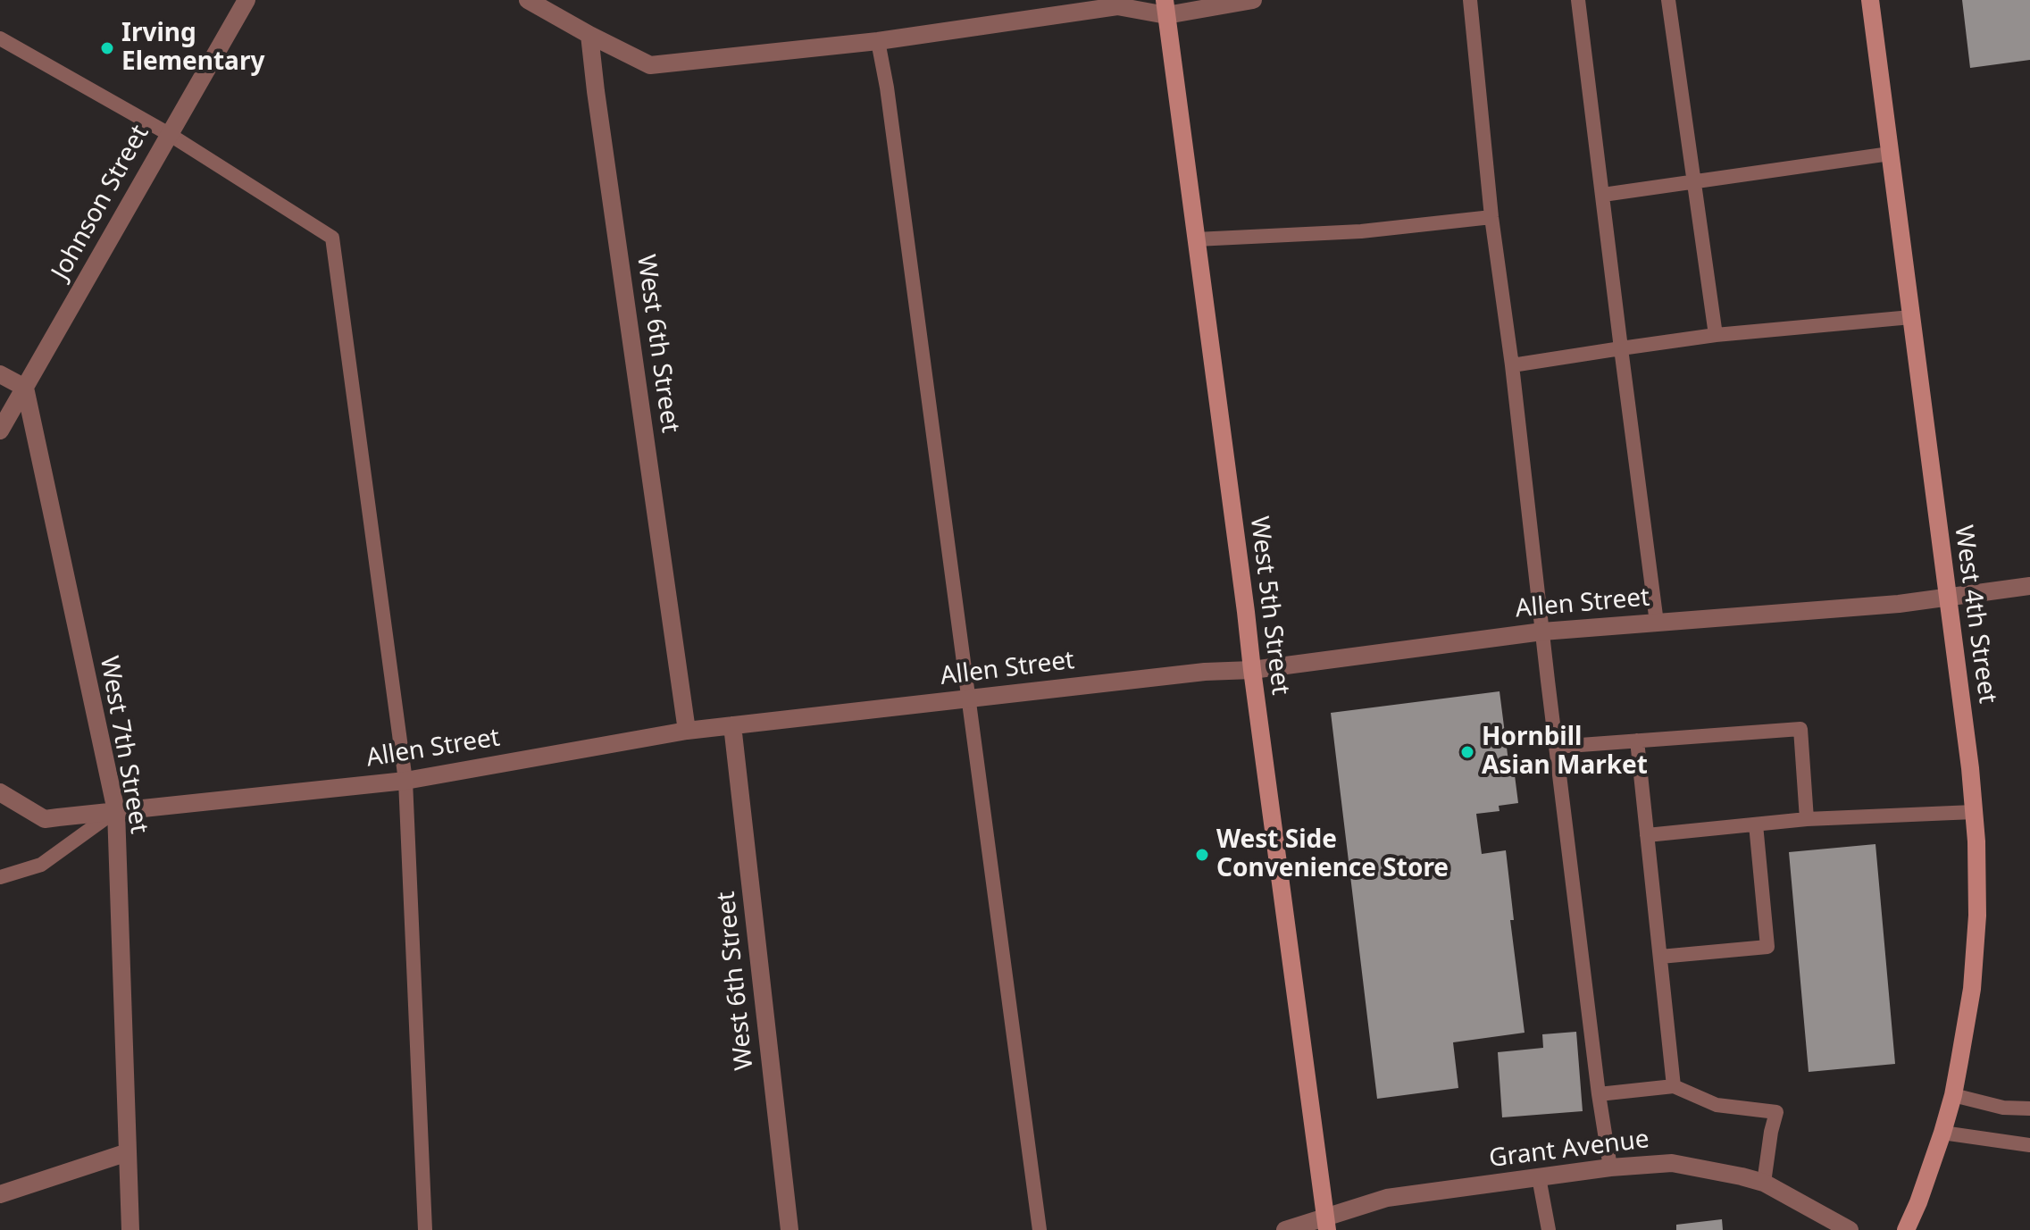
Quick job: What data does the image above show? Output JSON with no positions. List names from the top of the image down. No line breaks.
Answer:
{"streets":{"main road":["West 5th Street","West 4th Street"],"street":["Johnson Street","West 6th Street","Allen Street","West 7th Street","Grant Avenue"]},"crossings":[["Johnson Street","West 7th Street"],["West 6th Street","Allen Street"],["Allen Street","West 5th Street"],["Allen Street","West 4th Street"],["Allen Street","West 7th Street"],["West 5th Street","Grant Avenue"]],"places":["Irving Elementary","Hornbill Asian Market","West Side Convenience Store"]}
